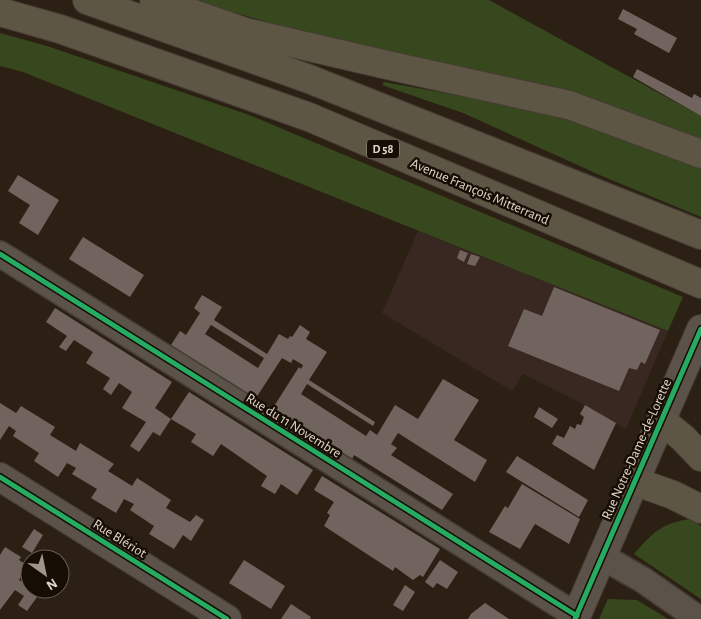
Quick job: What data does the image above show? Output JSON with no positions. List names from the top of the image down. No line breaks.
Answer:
{"streets":{"highway":["D 58","Avenue François Mitterrand"],"street":["Rue du 11 Novembre","Rue Notre-Dame-de-Lorette","Rue Blériot"]},"crossings":[["Rue du 11 Novembre","Rue Notre-Dame-de-Lorette"]],"north":"bottom right"}
